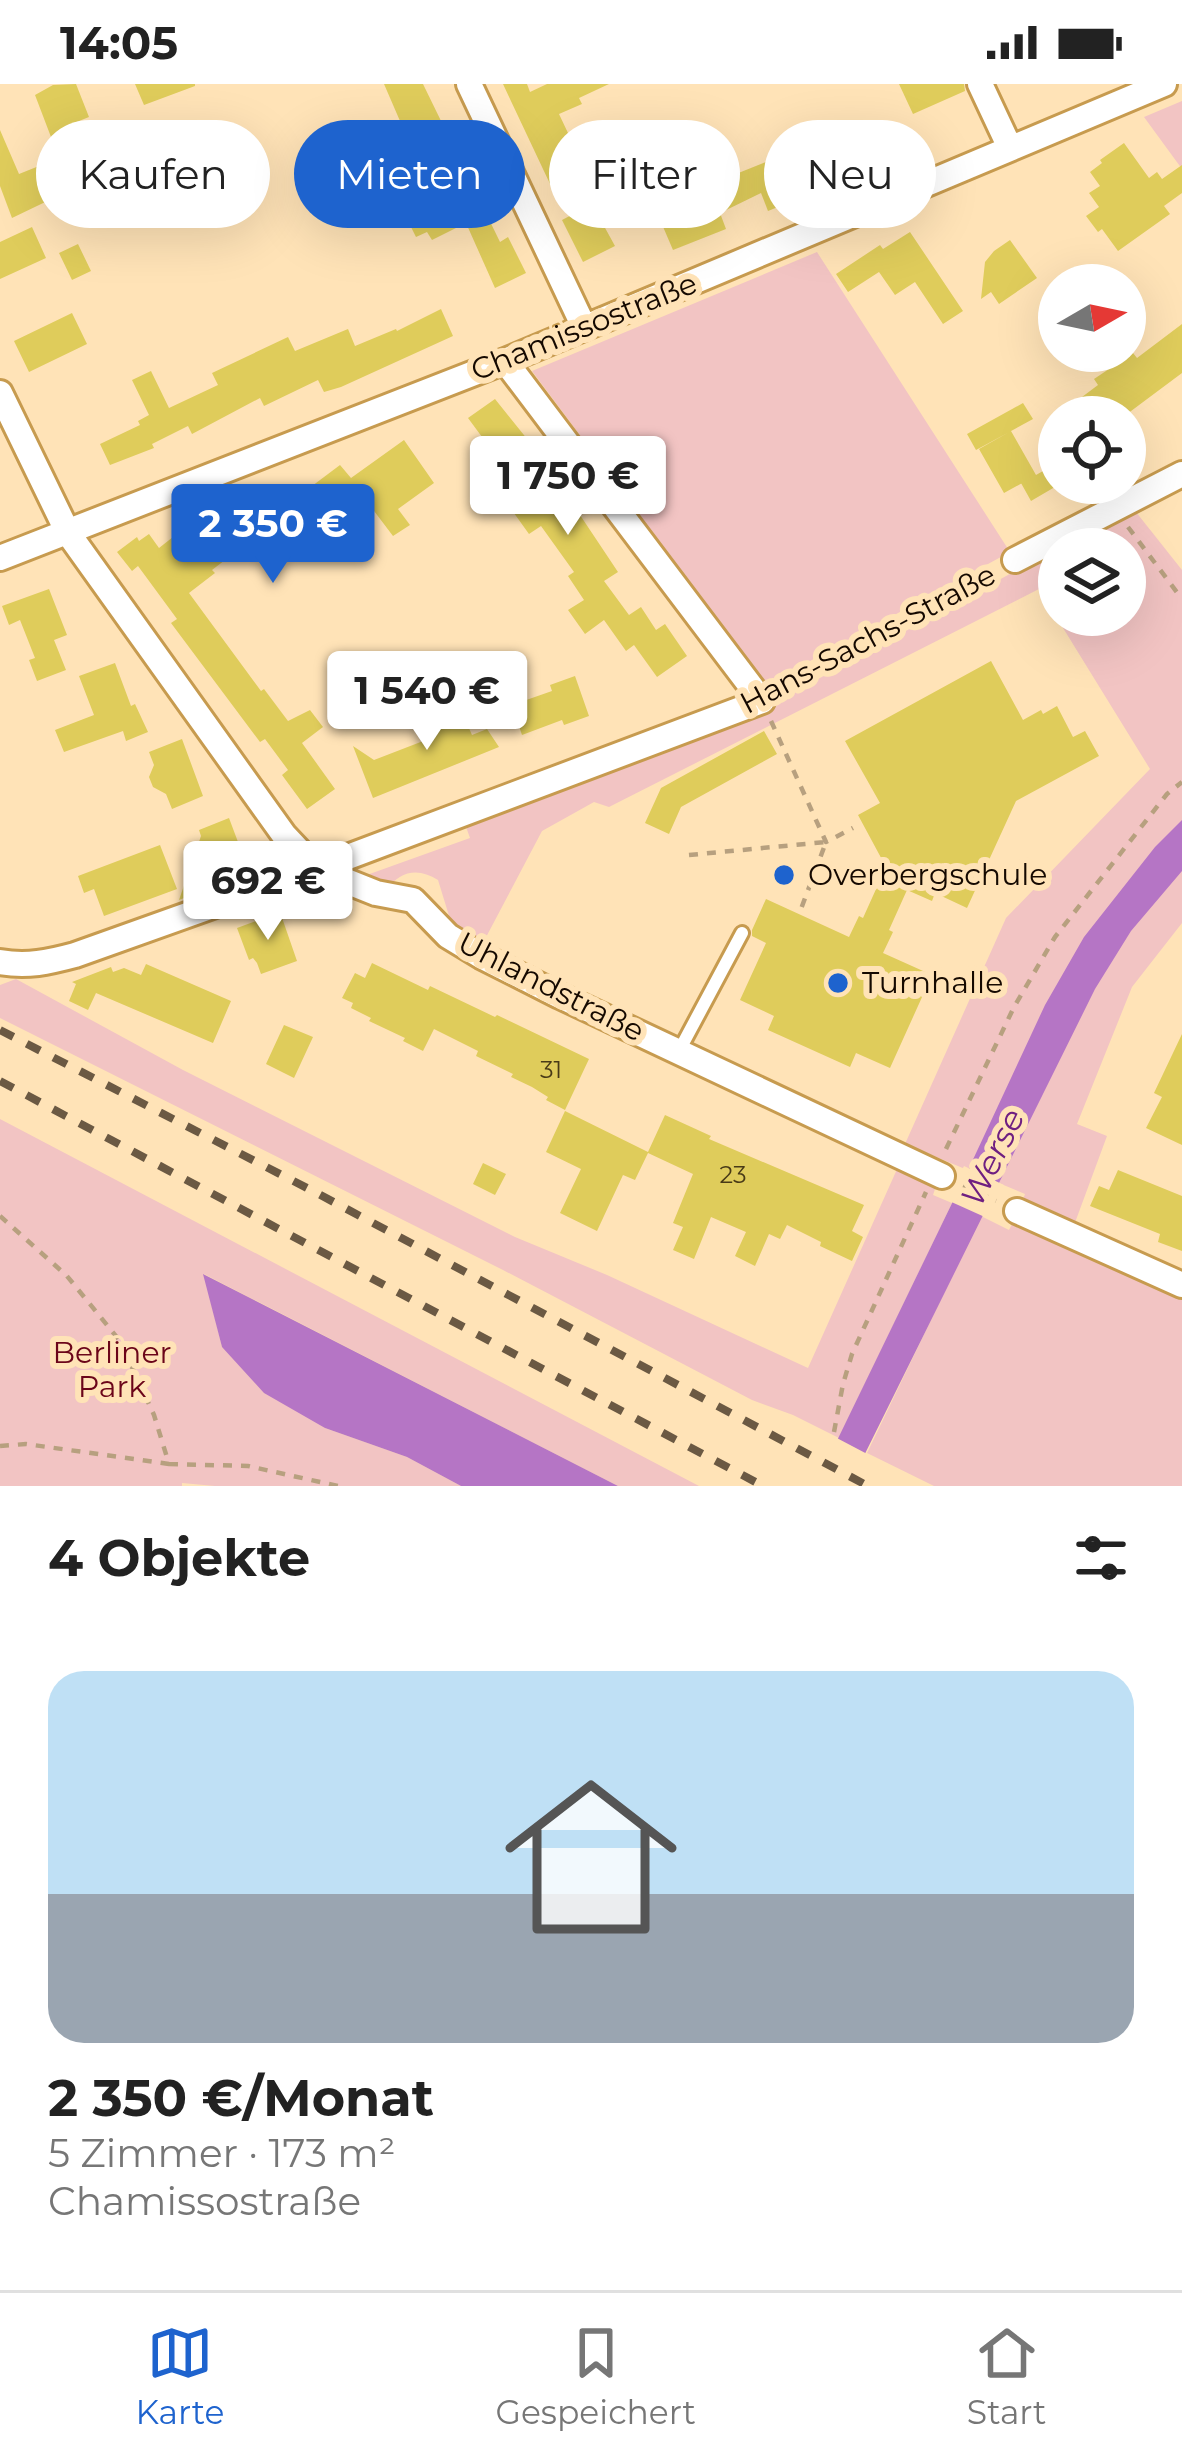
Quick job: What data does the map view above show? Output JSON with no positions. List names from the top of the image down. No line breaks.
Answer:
{"streets":{"street":["Chamissostraße","Hans-Sachs-Straße","Uhlandstraße"]},"crossings":[["Chamissostraße","Uhlandstraße"],["Hans-Sachs-Straße","Uhlandstraße"]],"water":["Werse"],"parks":["Berliner Park"],"places":["Overbergschule","Turnhalle"],"house_numbers":["31","23"],"north":"right","page":{"status":"14:05","chip":["Kaufen","Mieten","Filter","Neu"],"price":["1 750 €","2 350 €","1 540 €","692 €"],"heading":"4 Objekte","list":[{"name":"2 350 €/Monat","note":"5 Zimmer · 173 m² · Chamissostraße"}],"tabs":["Karte","Gespeichert","Start"]}}
